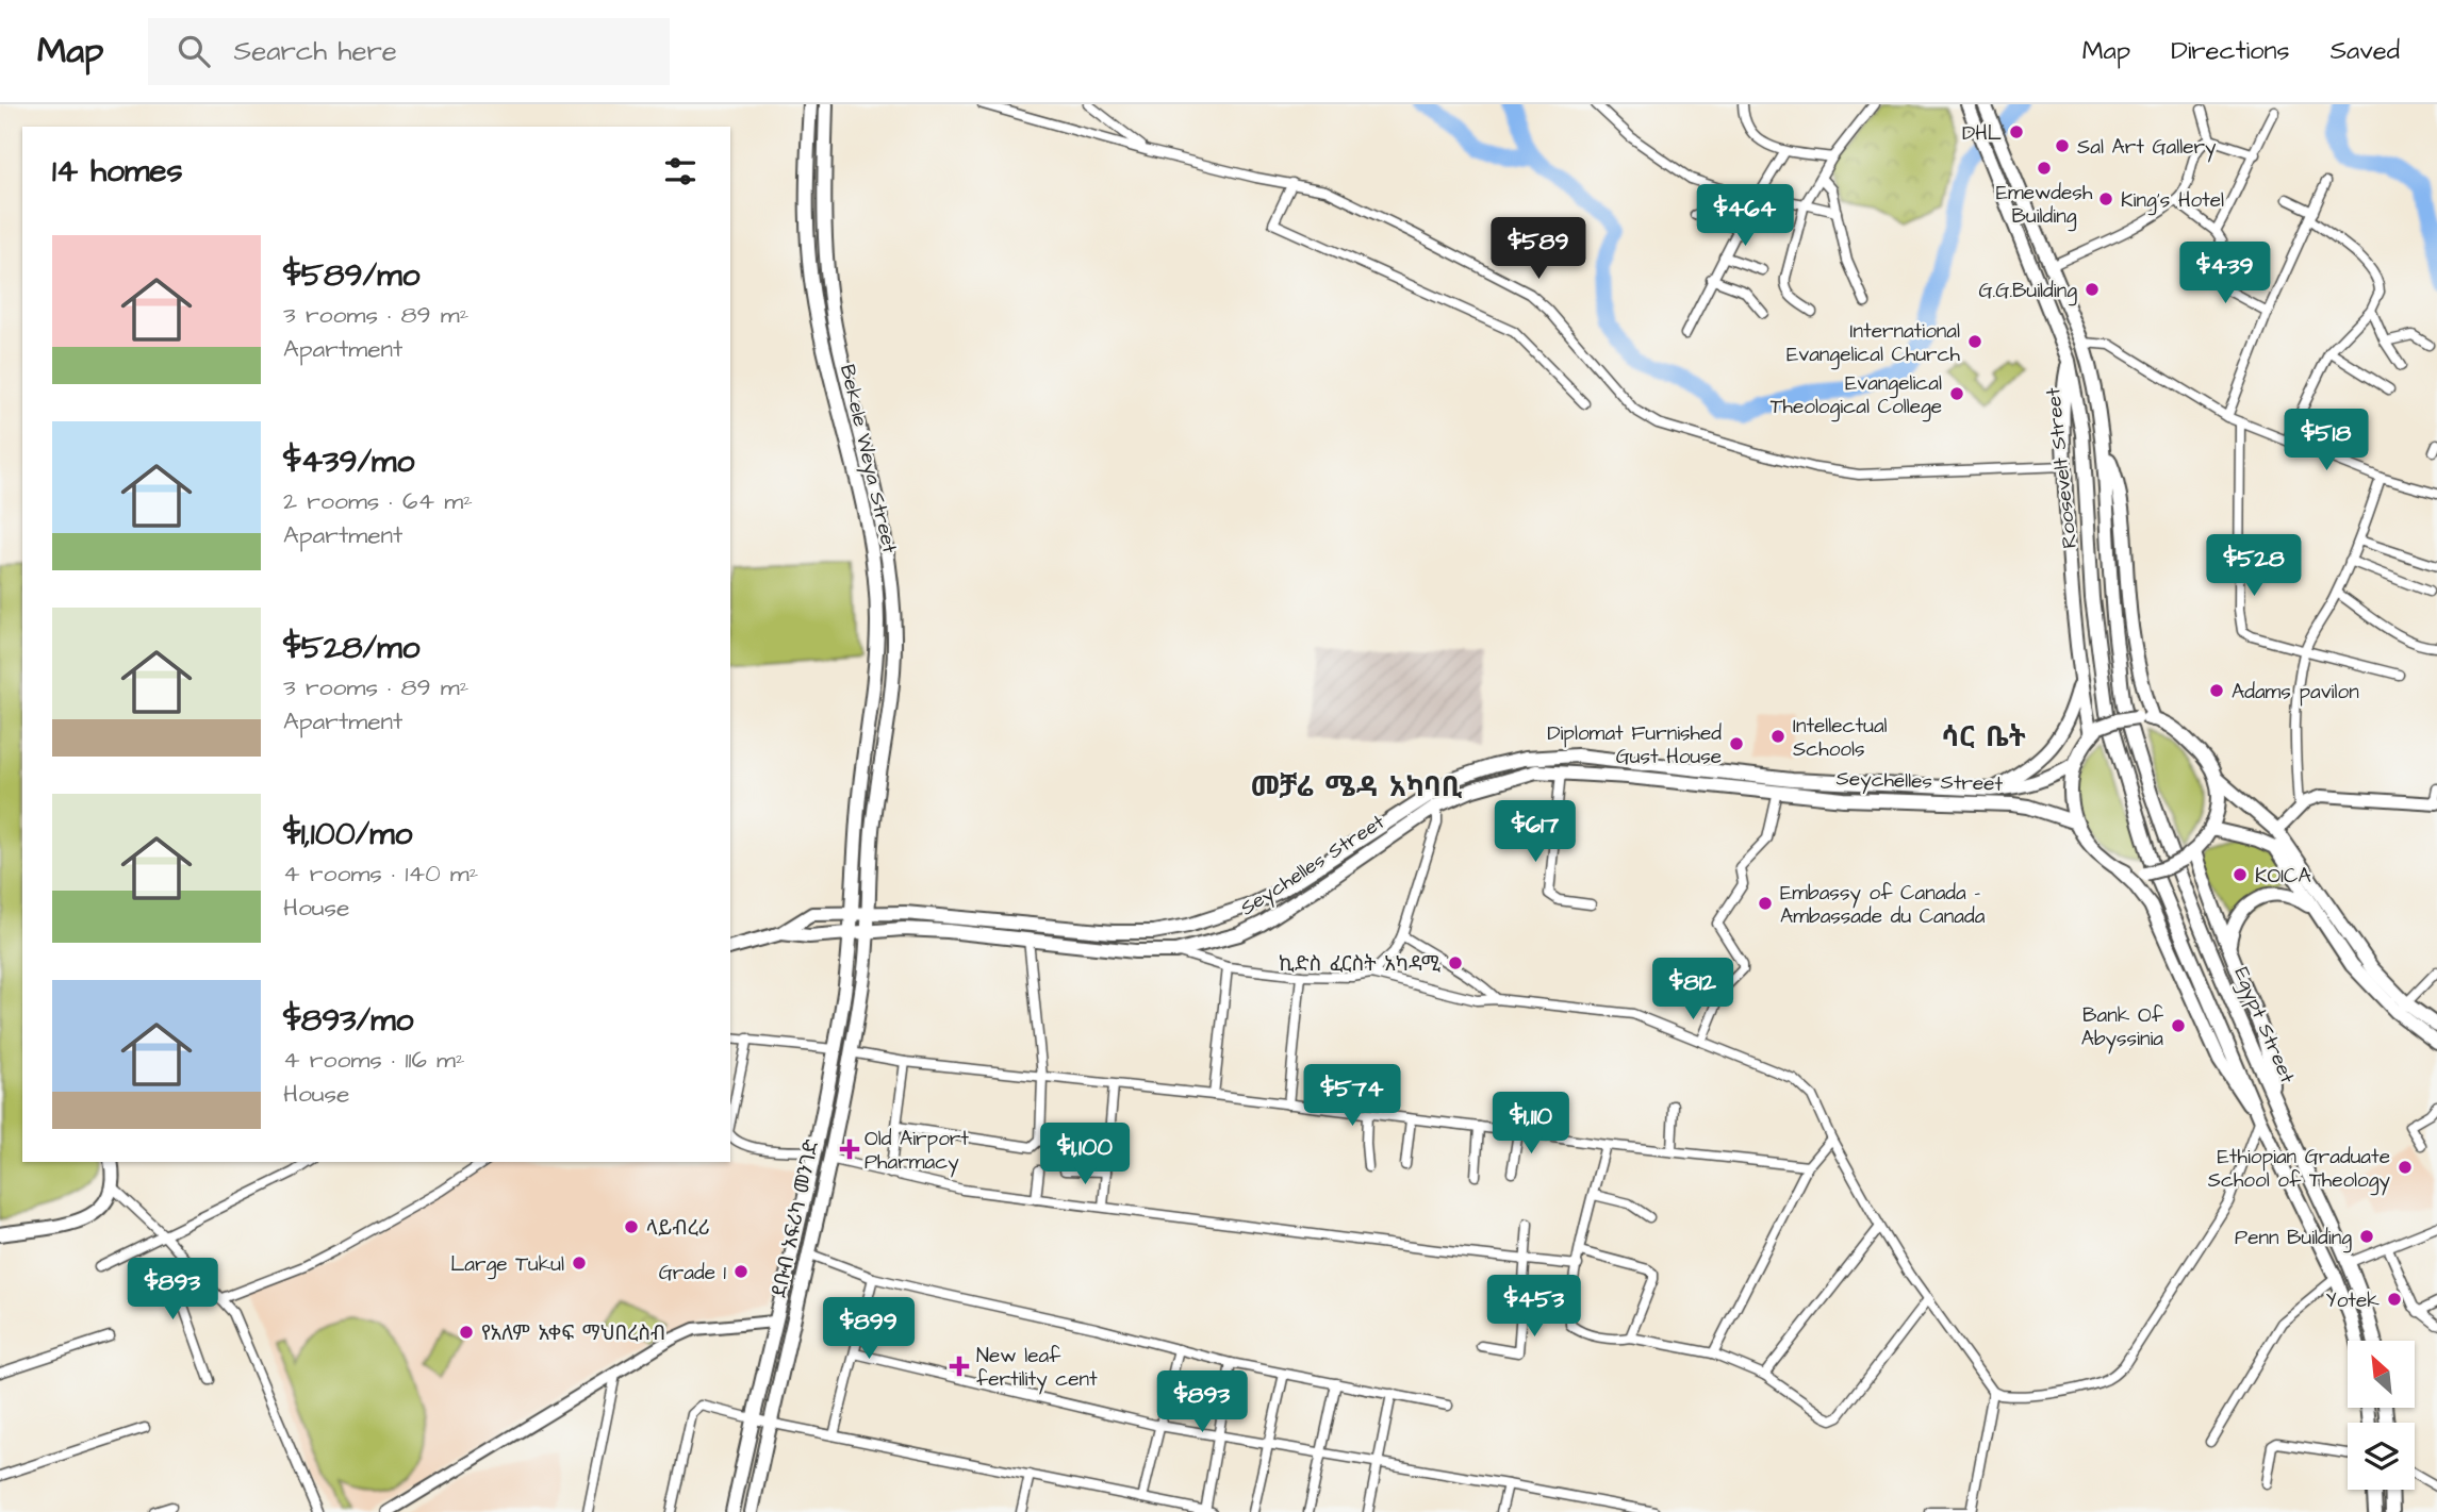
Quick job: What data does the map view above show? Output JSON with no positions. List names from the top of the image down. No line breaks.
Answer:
{"streets":{"main road":["Bekele Weya Street","Roosevelt Street","Seychelles Street","Egypt Street","ደቡብ አፍሪካ መንገድ"]},"crossings":[["Bekele Weya Street","Seychelles Street"],["Bekele Weya Street","ደቡብ አፍሪካ መንገድ"],["Roosevelt Street","Egypt Street"],["Seychelles Street","ደቡብ አፍሪካ መንገድ"]],"districts":["ሳር ቤት","መቻሬ ሜዳ አካባቢ"],"places":{"other":["DHL","Sal Art Gallery","Emewdesh Building","King's Hotel","G.G.Building","International Evangelical Church","Evangelical Theological College","Adams pavilon","Intellectual Schools","Diplomat Furnished Gust House","KOICA","Embassy of Canada - Ambassade du Canada","ኪድስ ፈርስት አካዳሚ","Bank Of Abyssinia","Ethiopian Graduate School of Theology","ላይብረሪ","Penn Building","Large Tukul","Grade 1","Yotek","የአለም አቀፍ ማህበረስብ"],"health":["Old Airport Pharmacy","New leaf fertility cent"]},"north":"top left","page":{"header":"Map","search":"Search here","nav":["Map","Directions","Saved"],"heading":"14 homes","price":["$464","$589","$439","$518","$528","$617","$812","$574","$1,110","$1,100","$893","$453","$899","$893"],"list":[{"name":"$589/mo","note":"3 rooms · 89 m² · Apartment"},{"name":"$439/mo","note":"2 rooms · 64 m² · Apartment"},{"name":"$528/mo","note":"3 rooms · 89 m² · Apartment"},{"name":"$1,100/mo","note":"4 rooms · 140 m² · House"},{"name":"$893/mo","note":"4 rooms · 116 m² · House"}]}}
